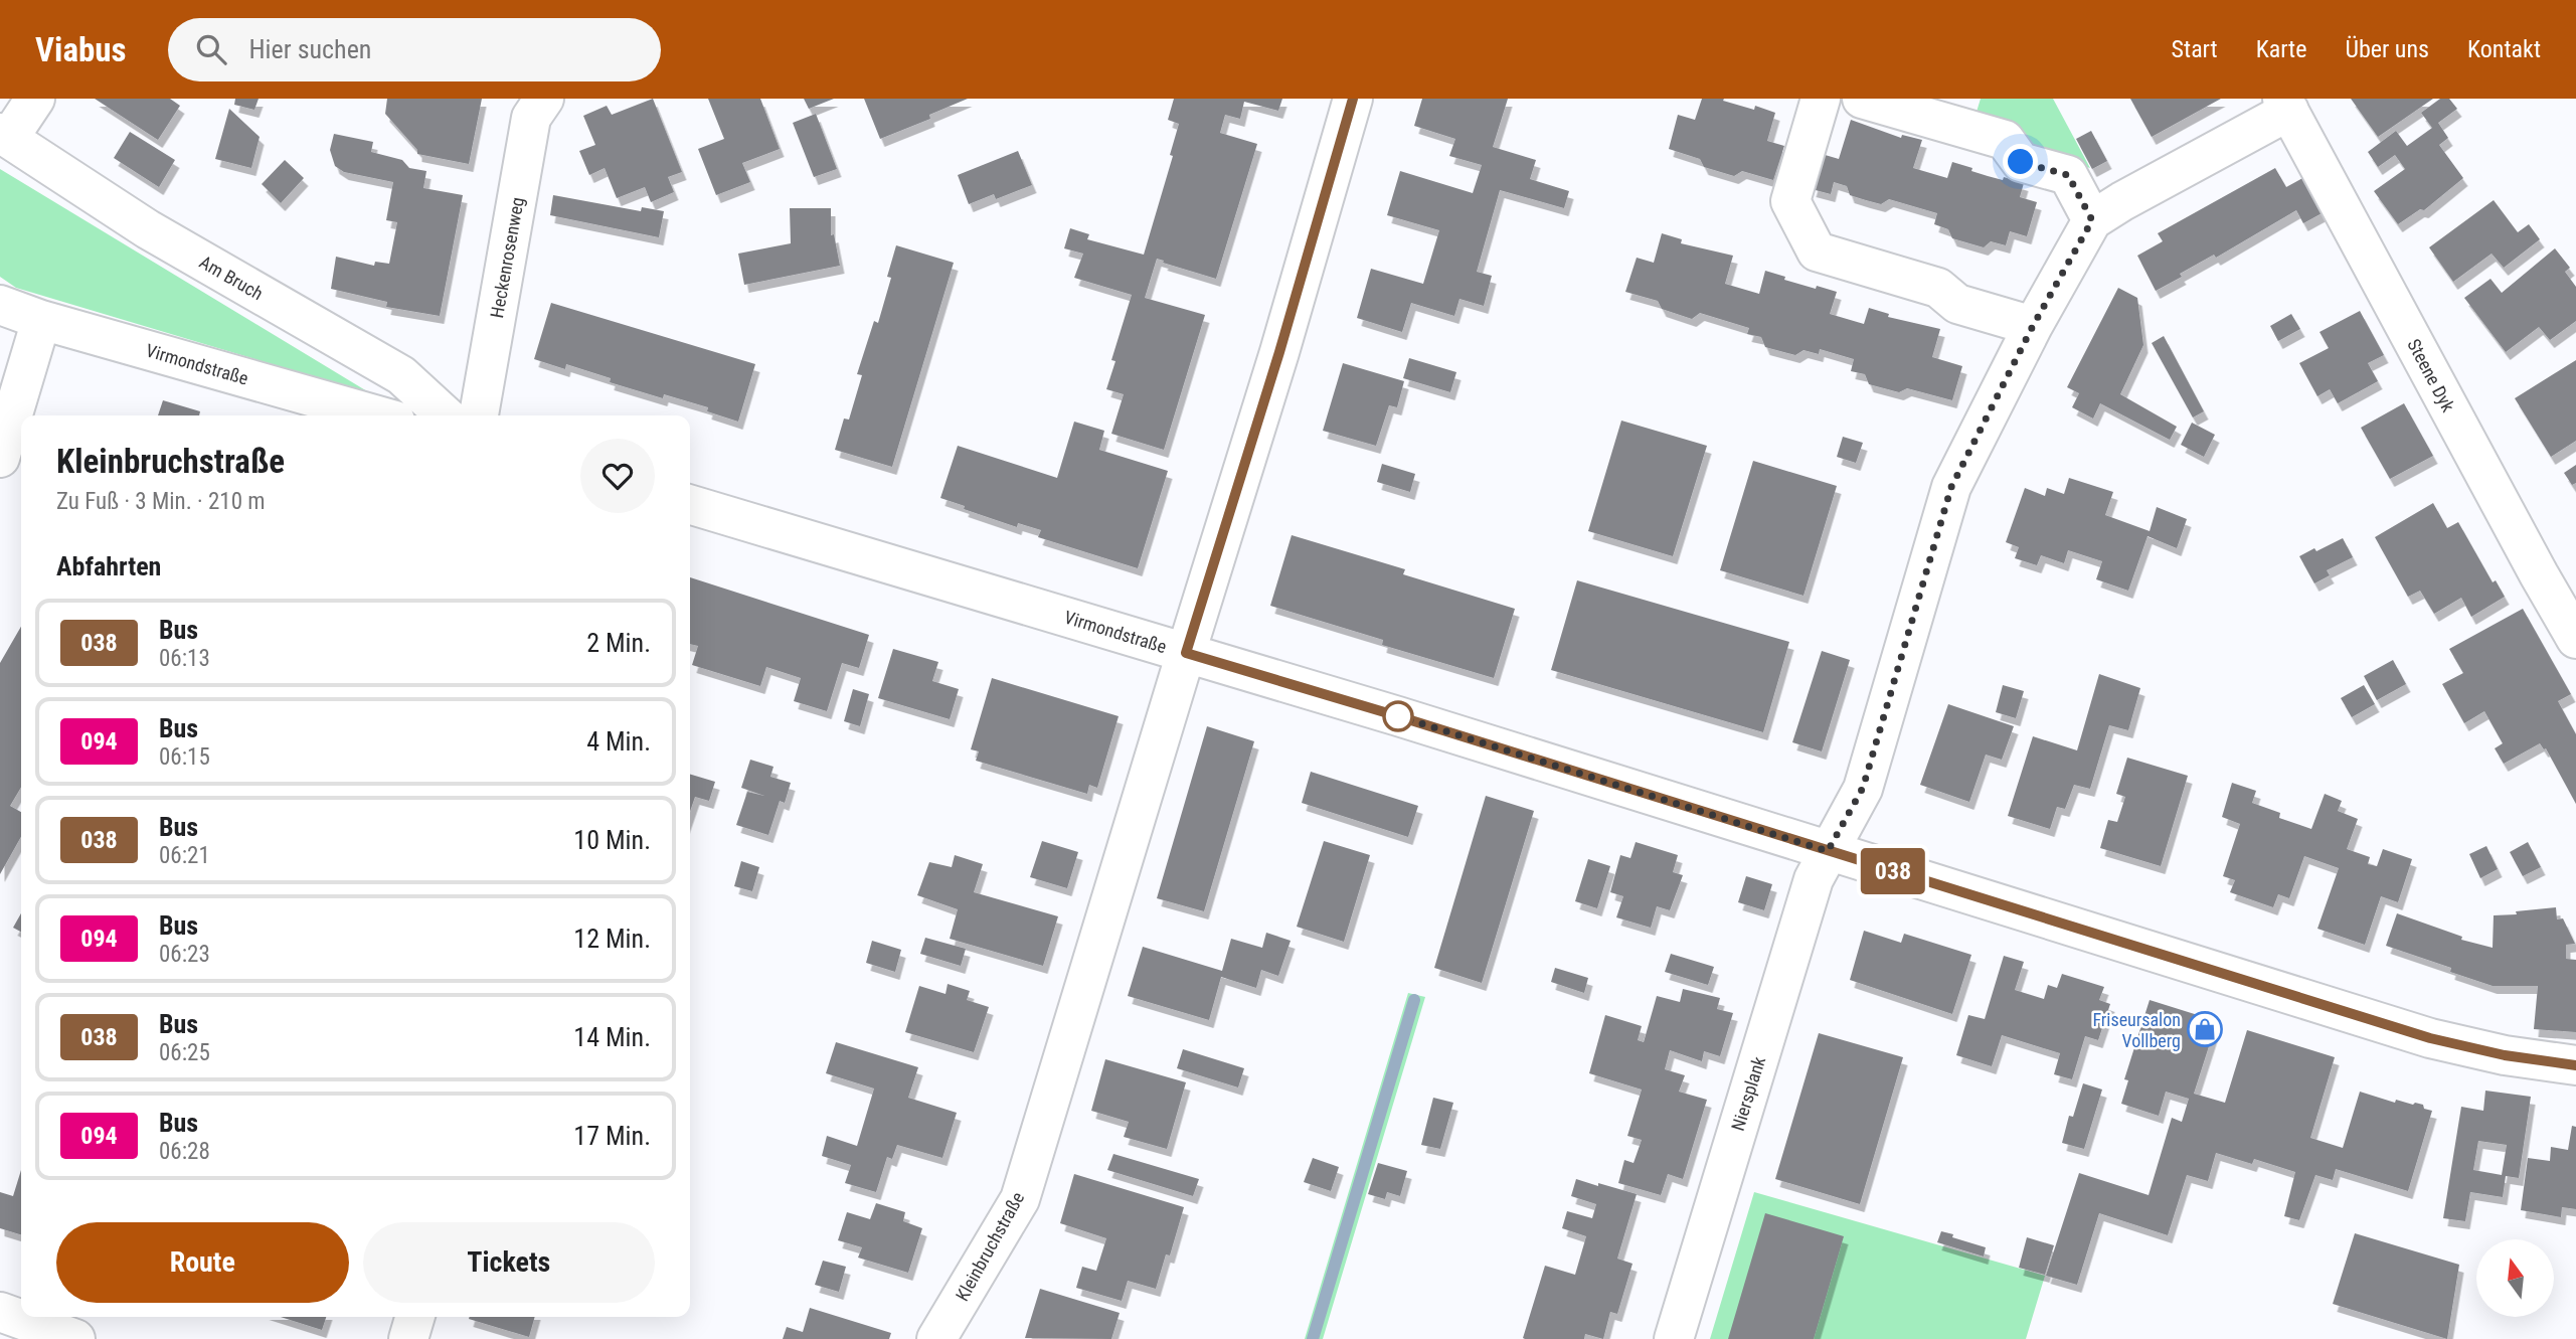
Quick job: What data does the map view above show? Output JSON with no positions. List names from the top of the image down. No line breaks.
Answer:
{"streets":{"street":["Heckenrosenweg","Am Bruch","Virmondstraße","Steene Dyk","Niersplank","Kleinbruchstraße"]},"crossings":[["Virmondstraße","Niersplank"],["Virmondstraße","Kleinbruchstraße"]],"places":{"shop":["Friseursalon Vollberg"]},"lines":["bus line 038"],"north":"top","page":{"header":"Viabus","search":"Hier suchen","nav":["Start","Karte","Über uns","Kontakt"],"on_map":"038","heading":[["Kleinbruchstraße","Zu Fuß · 3 Min. · 210 m"],"Abfahrten"],"list":[{"mark":"038","name":"Bus","note":"06:13","value":"2 Min."},{"mark":"094","name":"Bus","note":"06:15","value":"4 Min."},{"mark":"038","name":"Bus","note":"06:21","value":"10 Min."},{"mark":"094","name":"Bus","note":"06:23","value":"12 Min."},{"mark":"038","name":"Bus","note":"06:25","value":"14 Min."},{"mark":"094","name":"Bus","note":"06:28","value":"17 Min."}],"buttons":["Route","Tickets"]}}
